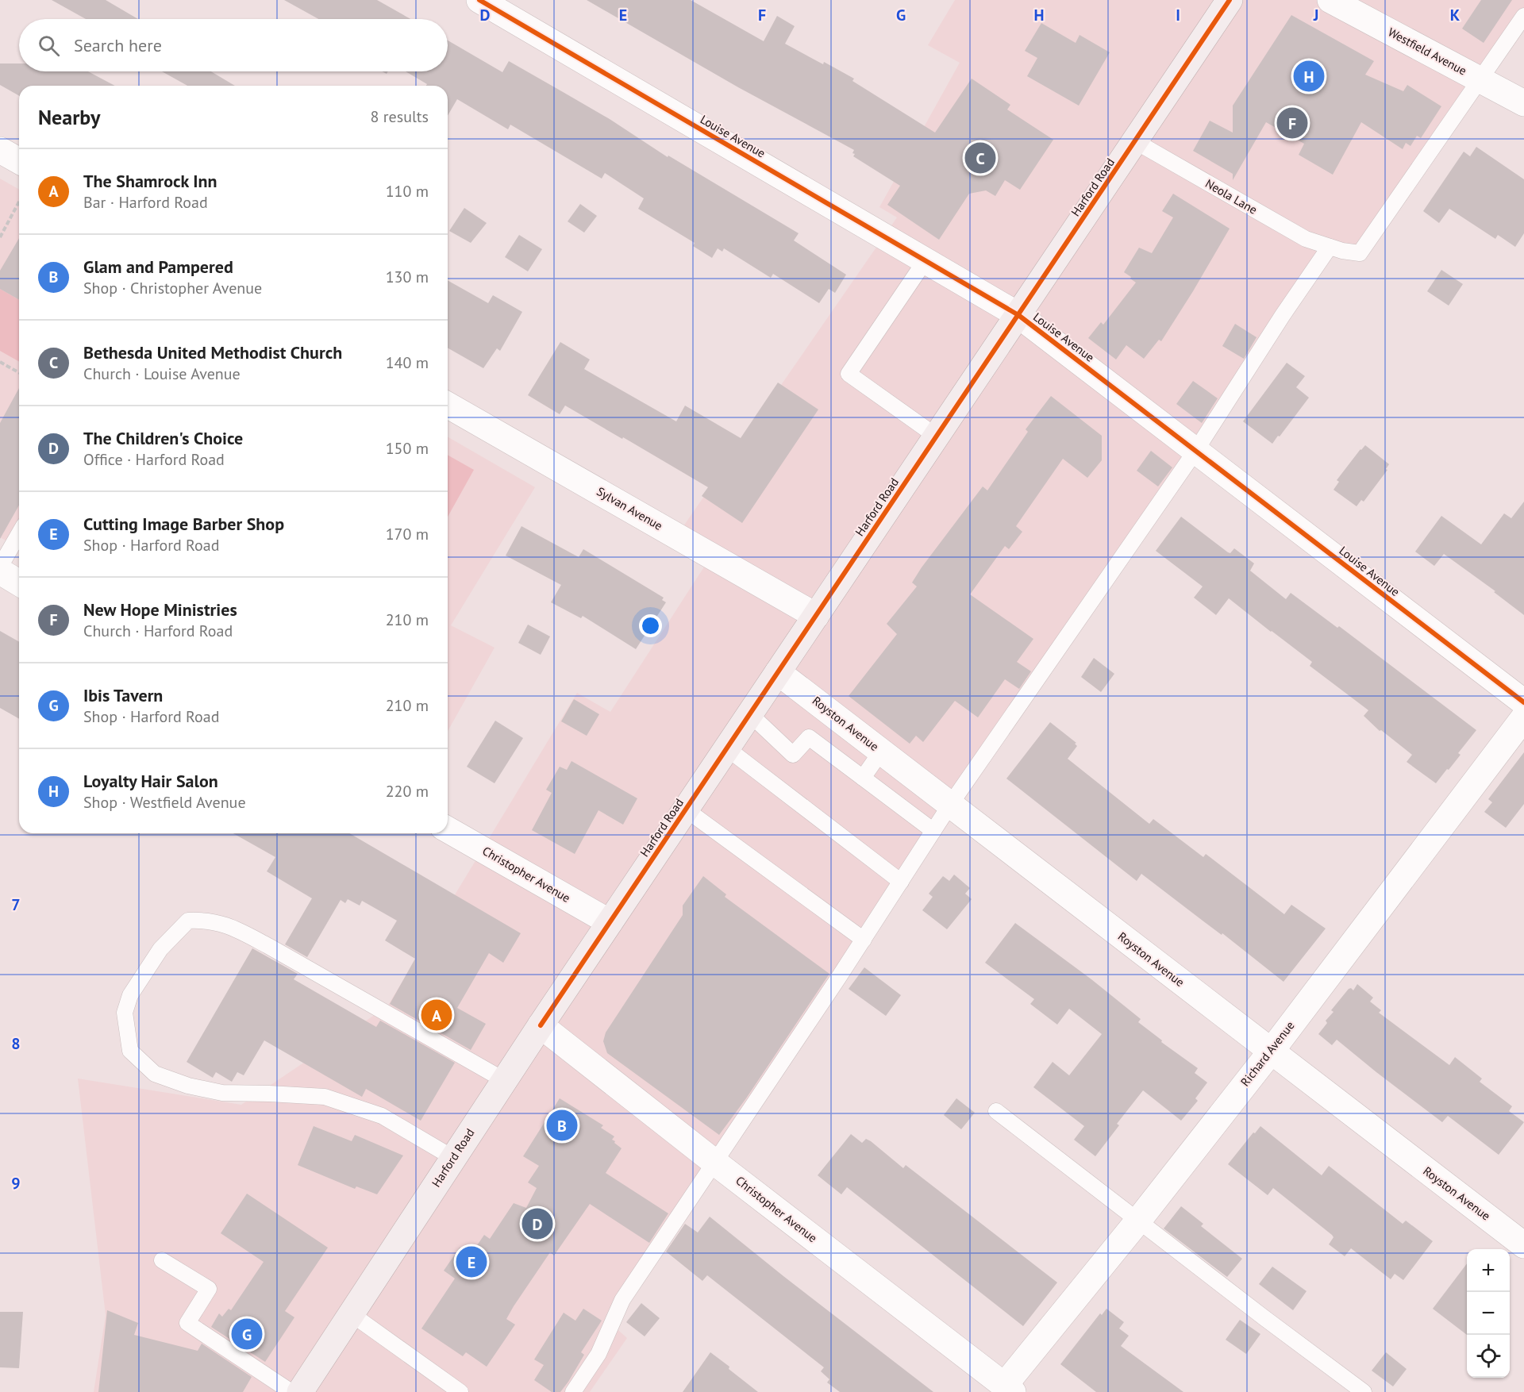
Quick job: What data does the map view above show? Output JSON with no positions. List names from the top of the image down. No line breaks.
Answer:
{"streets":{"main road":["Harford Road"],"street":["Westfield Avenue","Louise Avenue","Sylvan Avenue","Royston Avenue","Christopher Avenue","Richard Avenue"],"lane":["Neola Lane"]},"crossings":[["Westfield Avenue","Neola Lane"],["Louise Avenue","Harford Road"],["Harford Road","Neola Lane"],["Harford Road","Sylvan Avenue"],["Harford Road","Royston Avenue"],["Harford Road","Christopher Avenue"],["Royston Avenue","Richard Avenue"],["Christopher Avenue","Richard Avenue"]],"page":{"search":"Search here","pins":["H","F","C","A","B","D","E","G"],"heading":["Nearby","8 results"],"list":[{"mark":"A","name":"The Shamrock Inn","note":"Bar · Harford Road","value":"110 m"},{"mark":"B","name":"Glam and Pampered","note":"Shop · Christopher Avenue","value":"130 m"},{"mark":"C","name":"Bethesda United Methodist Church","note":"Church · Louise Avenue","value":"140 m"},{"mark":"D","name":"The Children's Choice","note":"Office · Harford Road","value":"150 m"},{"mark":"E","name":"Cutting Image Barber Shop","note":"Shop · Harford Road","value":"170 m"},{"mark":"F","name":"New Hope Ministries","note":"Church · Harford Road","value":"210 m"},{"mark":"G","name":"Ibis Tavern","note":"Shop · Harford Road","value":"210 m"},{"mark":"H","name":"Loyalty Hair Salon","note":"Shop · Westfield Avenue","value":"220 m"}],"map_buttons":["+","−"]},"grid":{"columns":["D","E","F","G","H","I","J","K"],"rows":["7","8","9"]}}
